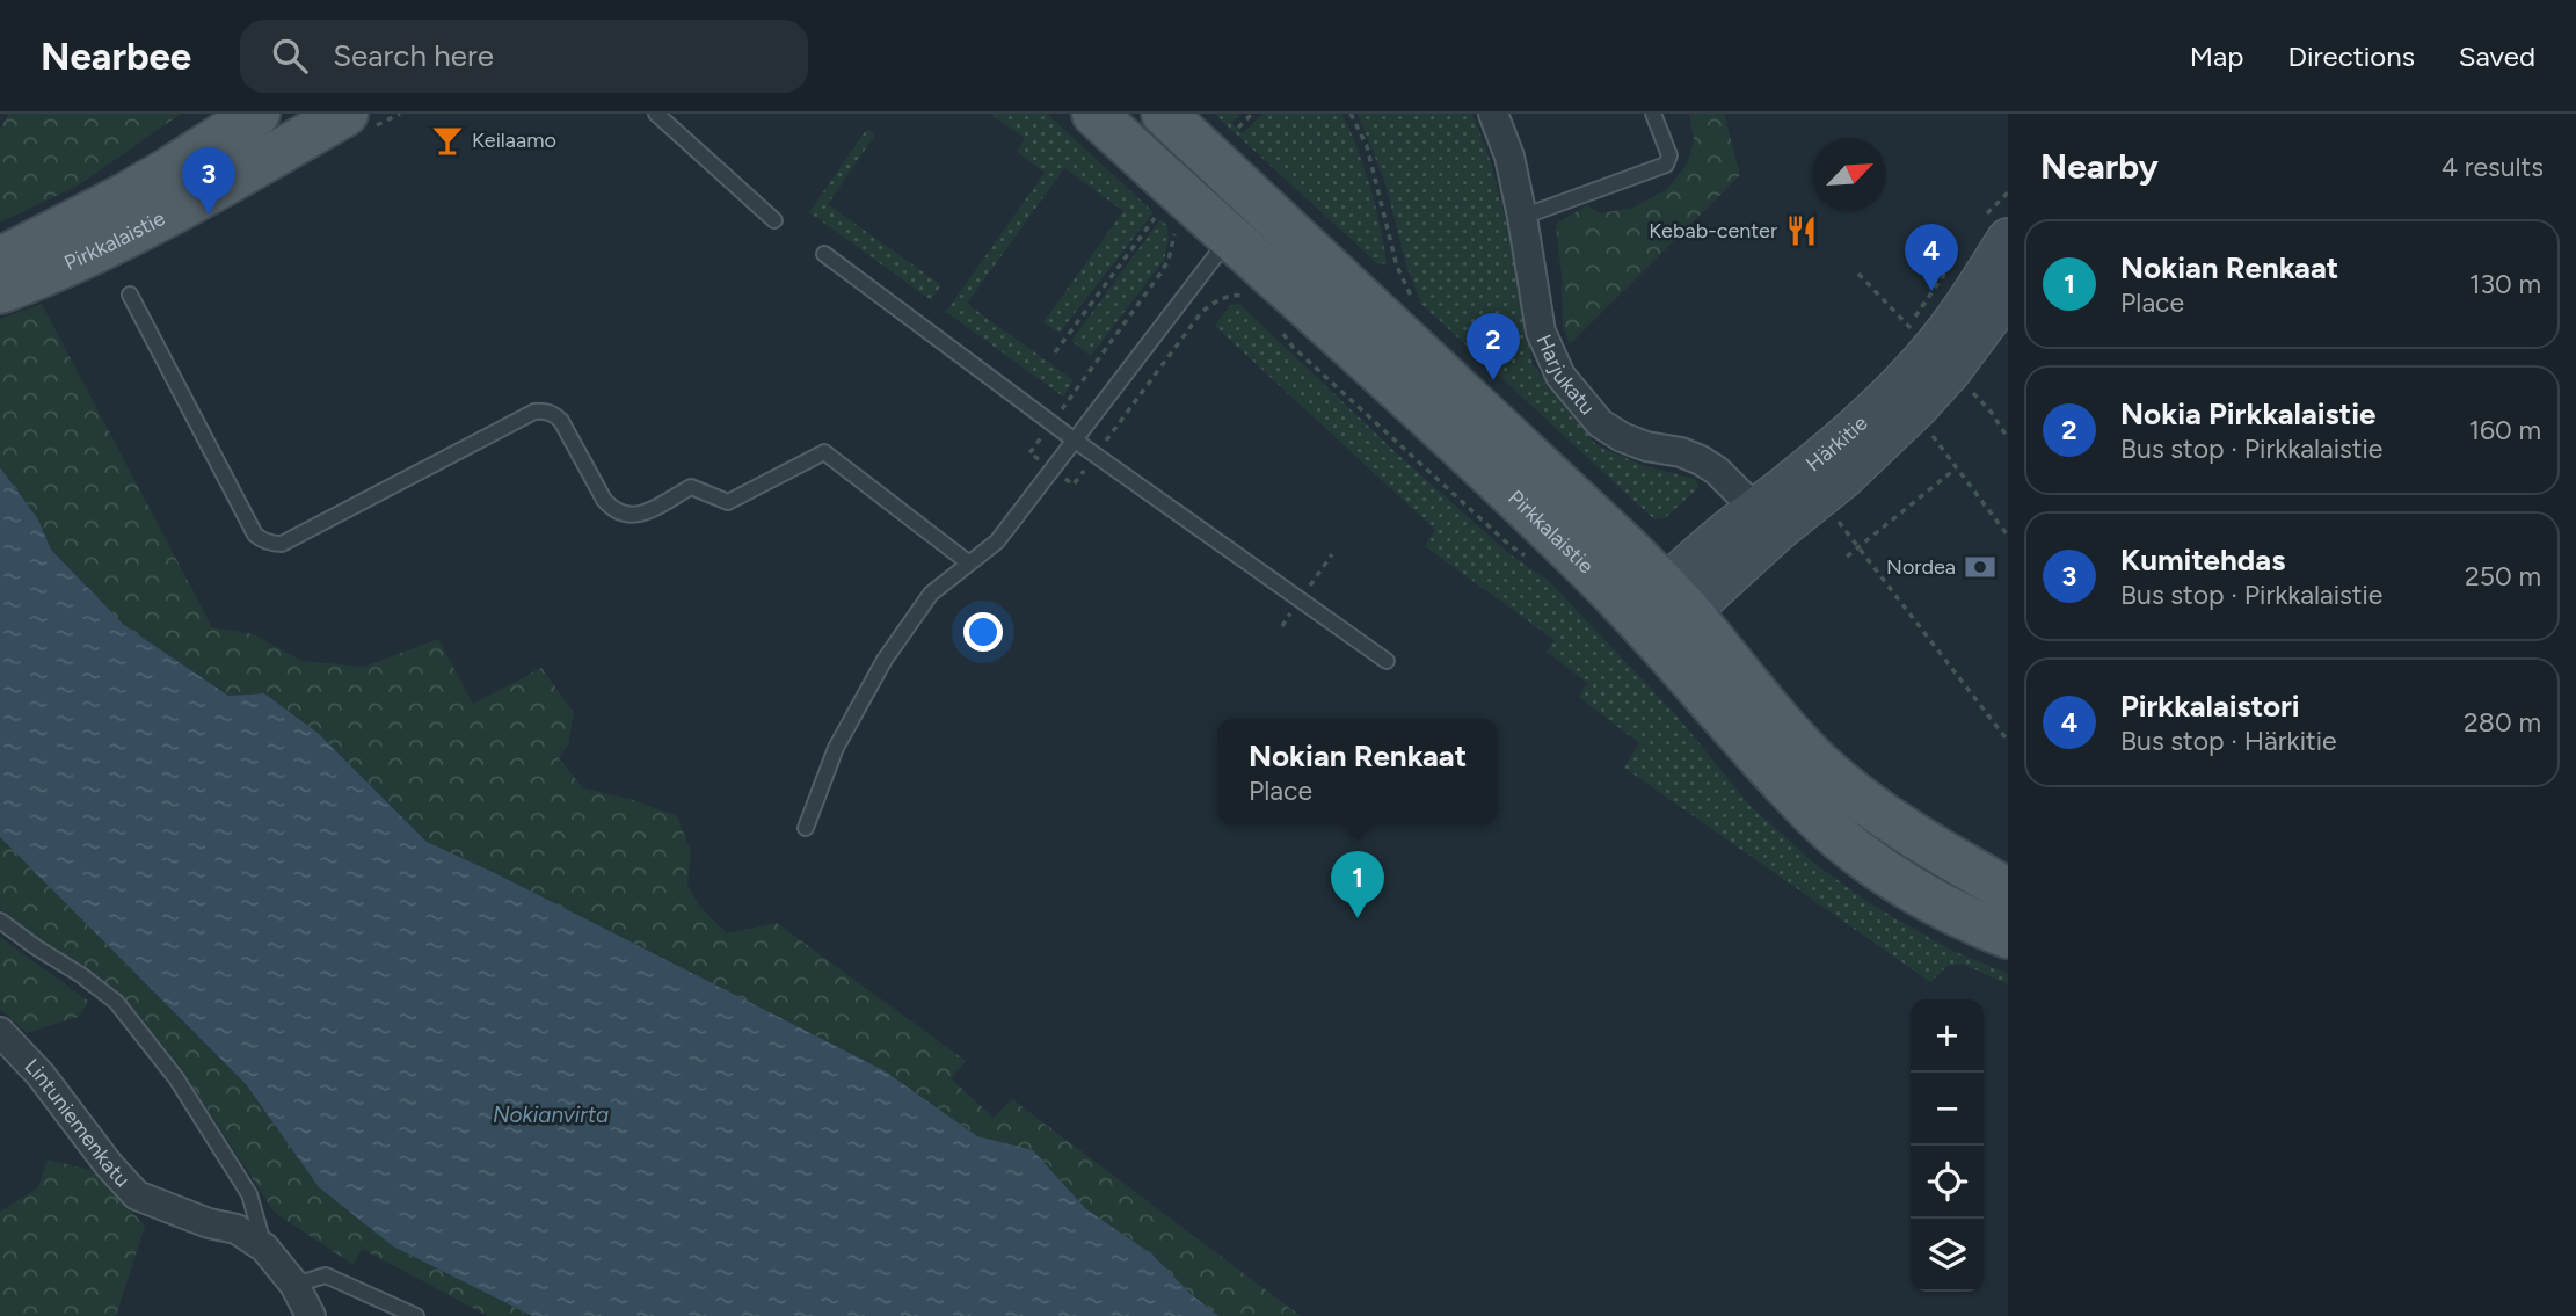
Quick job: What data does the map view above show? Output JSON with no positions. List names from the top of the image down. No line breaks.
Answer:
{"streets":{"main road":["Pirkkalaistie","Härkitie"],"street":["Harjukatu","Lintuniemenkatu"]},"crossings":[["Pirkkalaistie","Härkitie"],["Harjukatu","Härkitie"]],"water":["Nokianvirta"],"places":{"bar":["Keilaamo"],"restaurant":["Kebab-center"],"bank":["Nordea"]},"north":"top right","page":{"header":"Nearbee","search":"Search here","nav":["Map","Directions","Saved"],"heading":["Nearby","4 results"],"pins":["3","4","2","1"],"list":[{"mark":"1","name":"Nokian Renkaat","note":"Place","value":"130 m"},{"mark":"2","name":"Nokia Pirkkalaistie","note":"Bus stop · Pirkkalaistie","value":"160 m"},{"mark":"3","name":"Kumitehdas","note":"Bus stop · Pirkkalaistie","value":"250 m"},{"mark":"4","name":"Pirkkalaistori","note":"Bus stop · Härkitie","value":"280 m"}],"popup":["Nokian Renkaat","Place"],"map_buttons":["+","−"]}}
